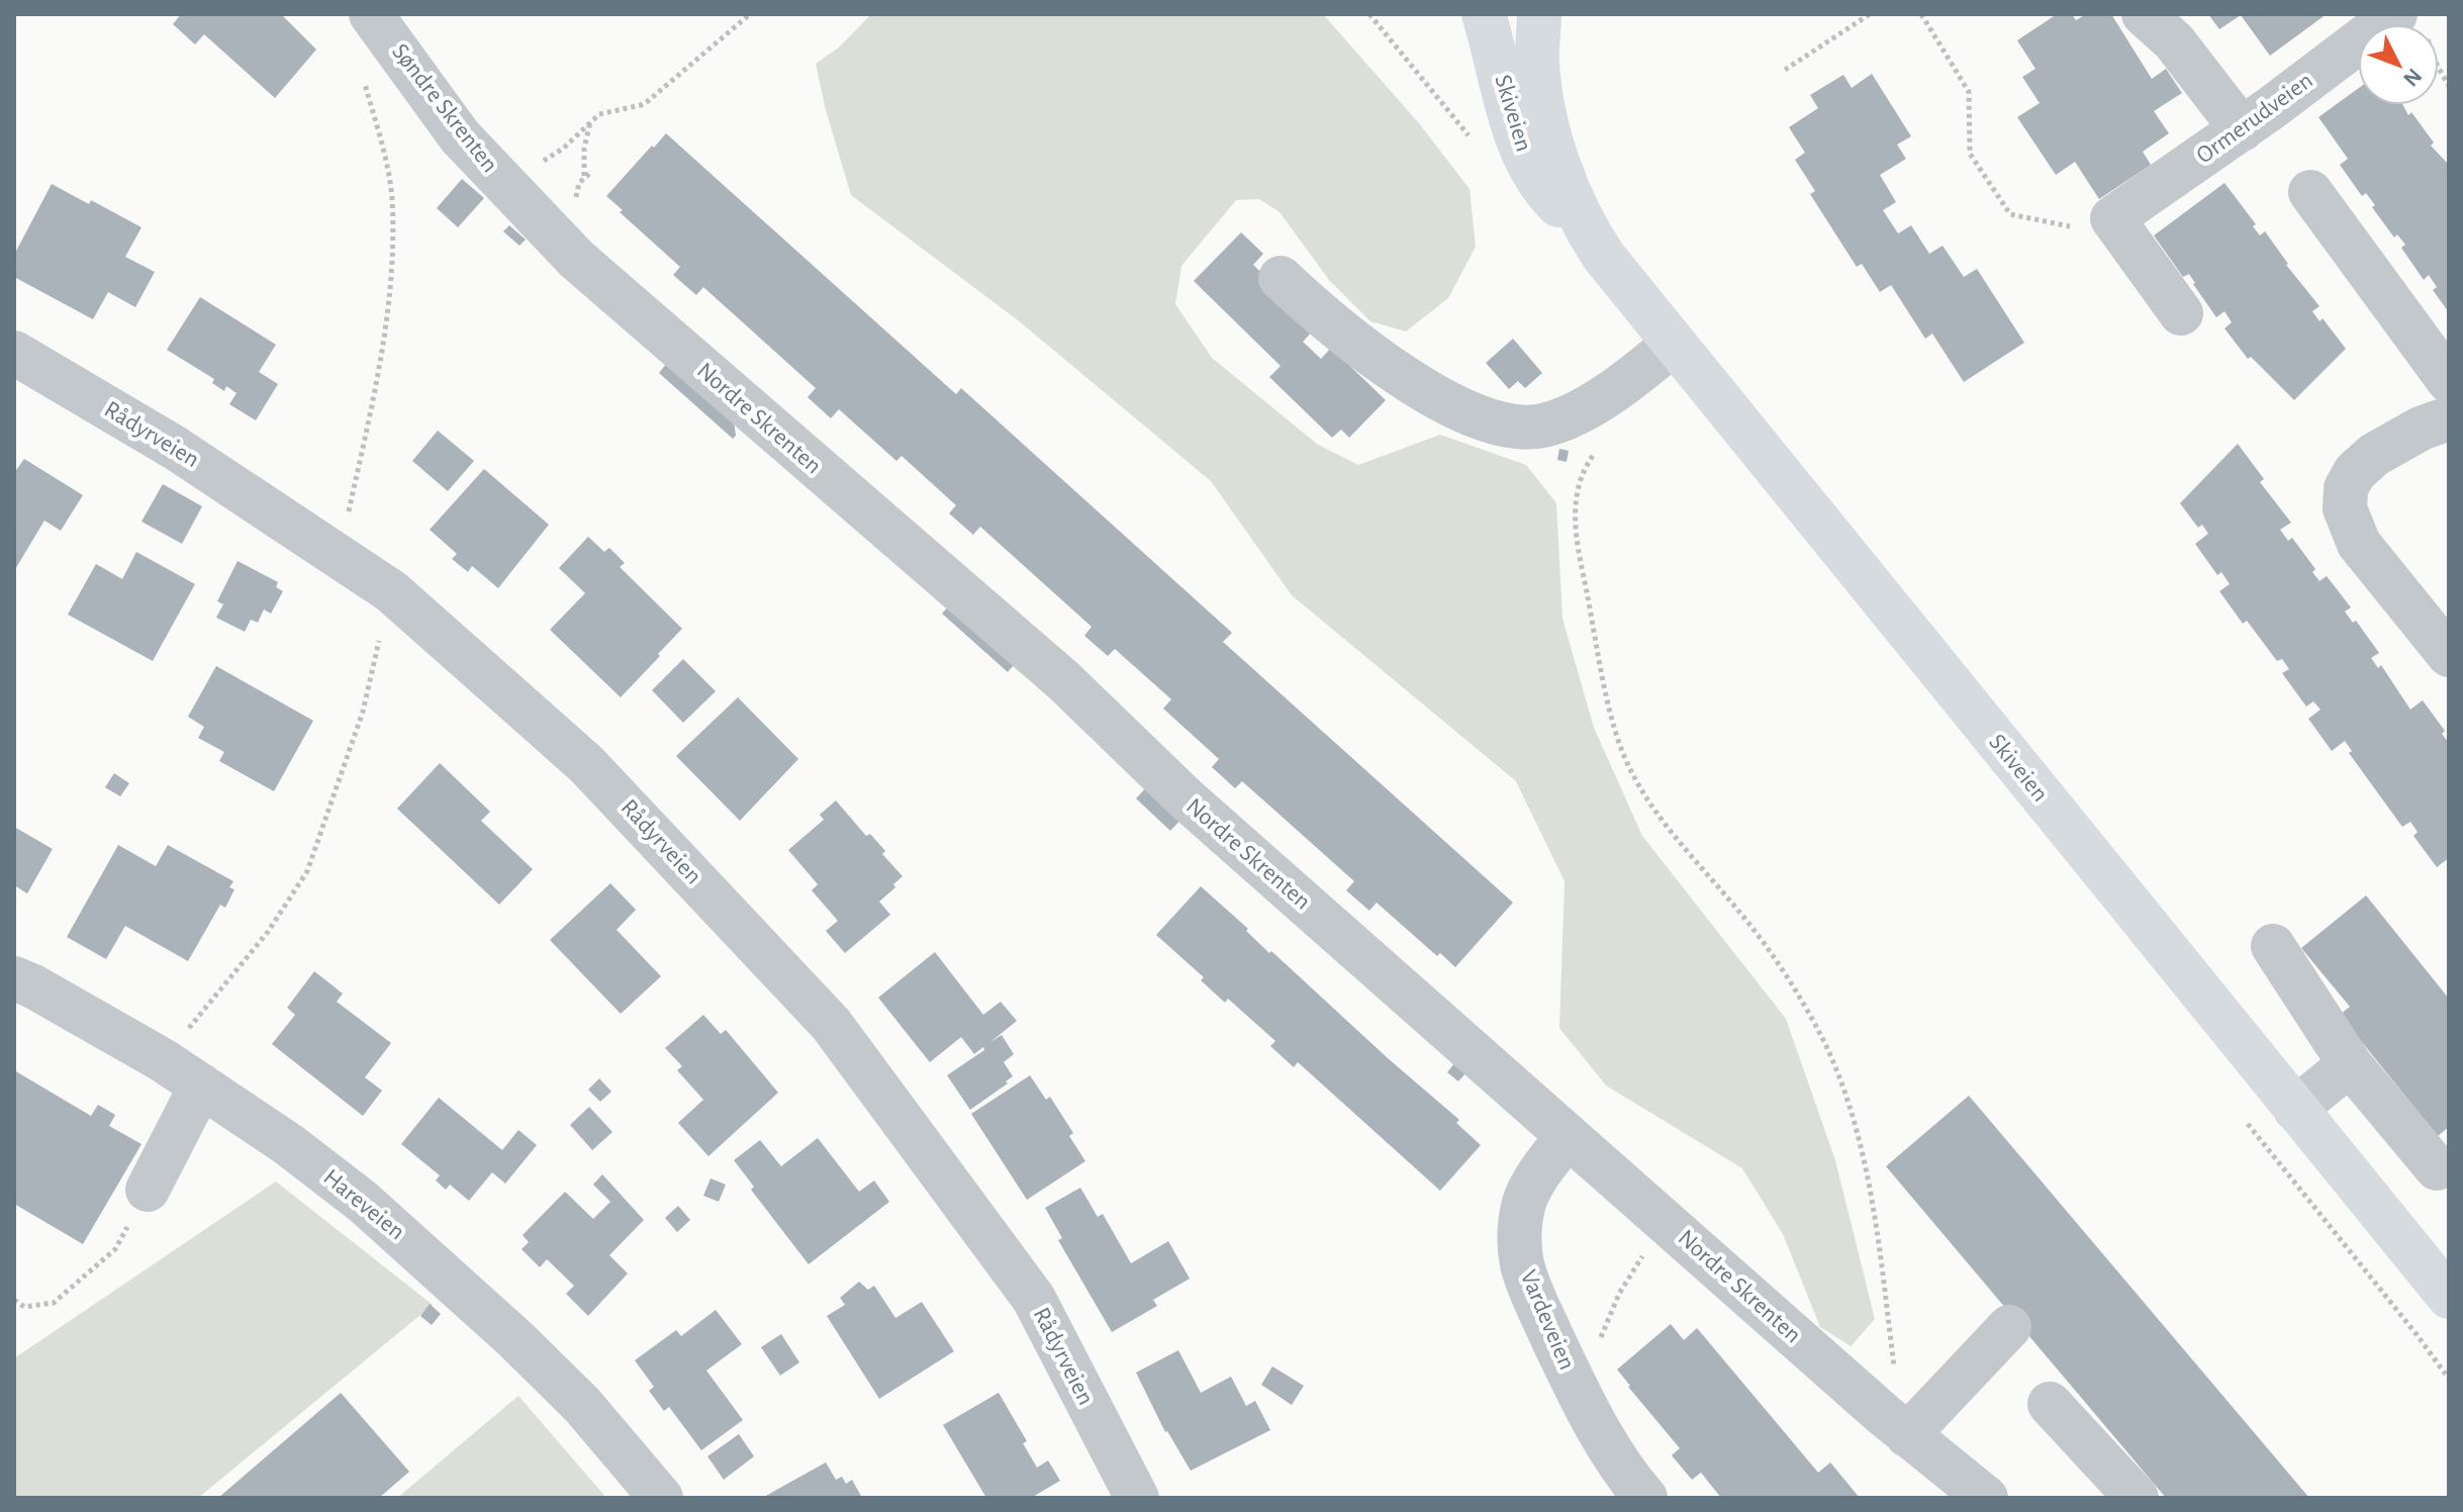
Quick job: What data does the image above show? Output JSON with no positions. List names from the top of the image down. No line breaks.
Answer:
{"streets":{"main road":["Skiveien"],"street":["Søndre Skrenten","Ormerudveien","Nordre Skrenten","Rådyrveien","Hareveien","Vardeveien"]},"crossings":[["Søndre Skrenten","Nordre Skrenten"],["Nordre Skrenten","Vardeveien"]],"north":"bottom right"}
